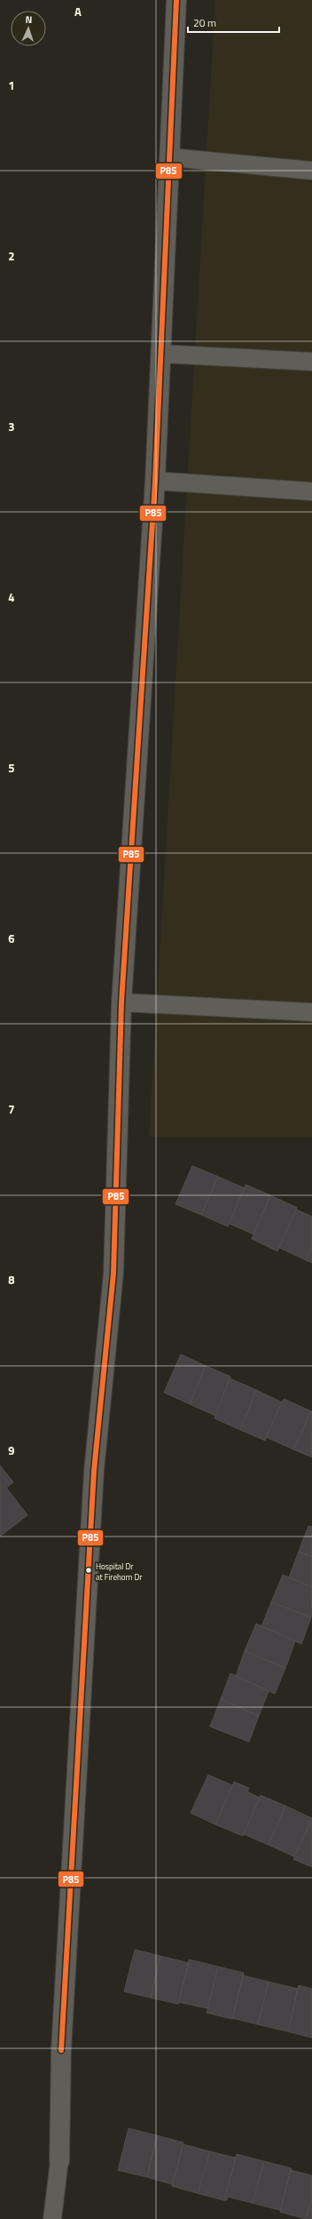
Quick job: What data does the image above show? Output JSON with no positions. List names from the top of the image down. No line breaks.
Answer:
{"places":["Hospital Dr at Firehorn Dr"],"lines":["transit line P85"],"scale_bar":"20 m","north":"top","grid":{"columns":["A"],"rows":["1","2","3","4","5","6","7","8","9"]}}
